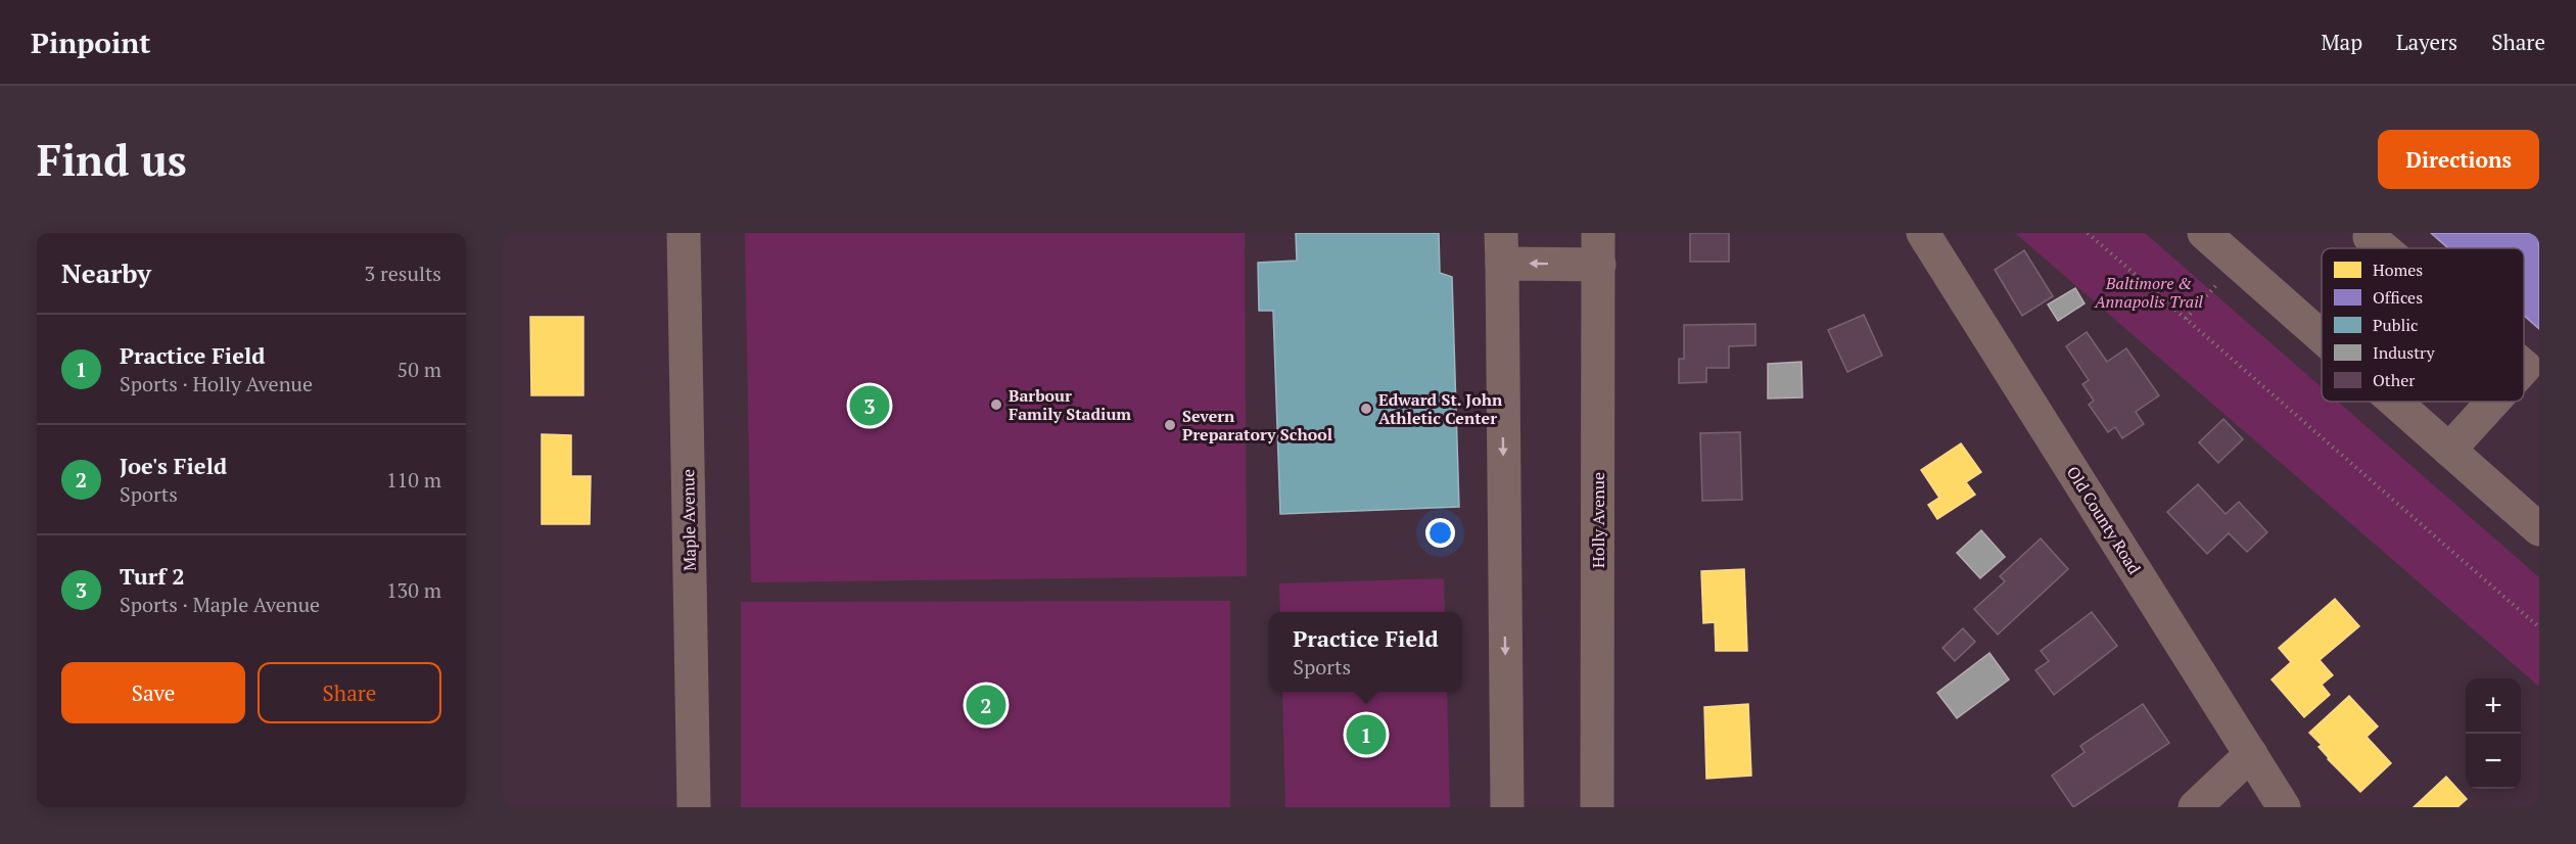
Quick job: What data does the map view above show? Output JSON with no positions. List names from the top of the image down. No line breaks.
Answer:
{"streets":{"street":["Maple Avenue","Holly Avenue","Old County Road"]},"parks":["Baltimore & Annapolis Trail"],"places":["Barbour Family Stadium","Edward St. John Athletic Center","Severn Preparatory School"],"legend":["Homes","Offices","Public","Industry","Other"],"page":{"header":"Pinpoint","nav":["Map","Layers","Share"],"buttons":["Directions",["Save","Share"]],"title":"Find us","heading":["Nearby","3 results"],"list":[{"mark":"1","name":"Practice Field","note":"Sports · Holly Avenue","value":"50 m"},{"mark":"2","name":"Joe's Field","note":"Sports","value":"110 m"},{"mark":"3","name":"Turf 2","note":"Sports · Maple Avenue","value":"130 m"}],"pins":["3","2","1"],"popup":["Practice Field","Sports"],"map_buttons":["+","−"]}}
